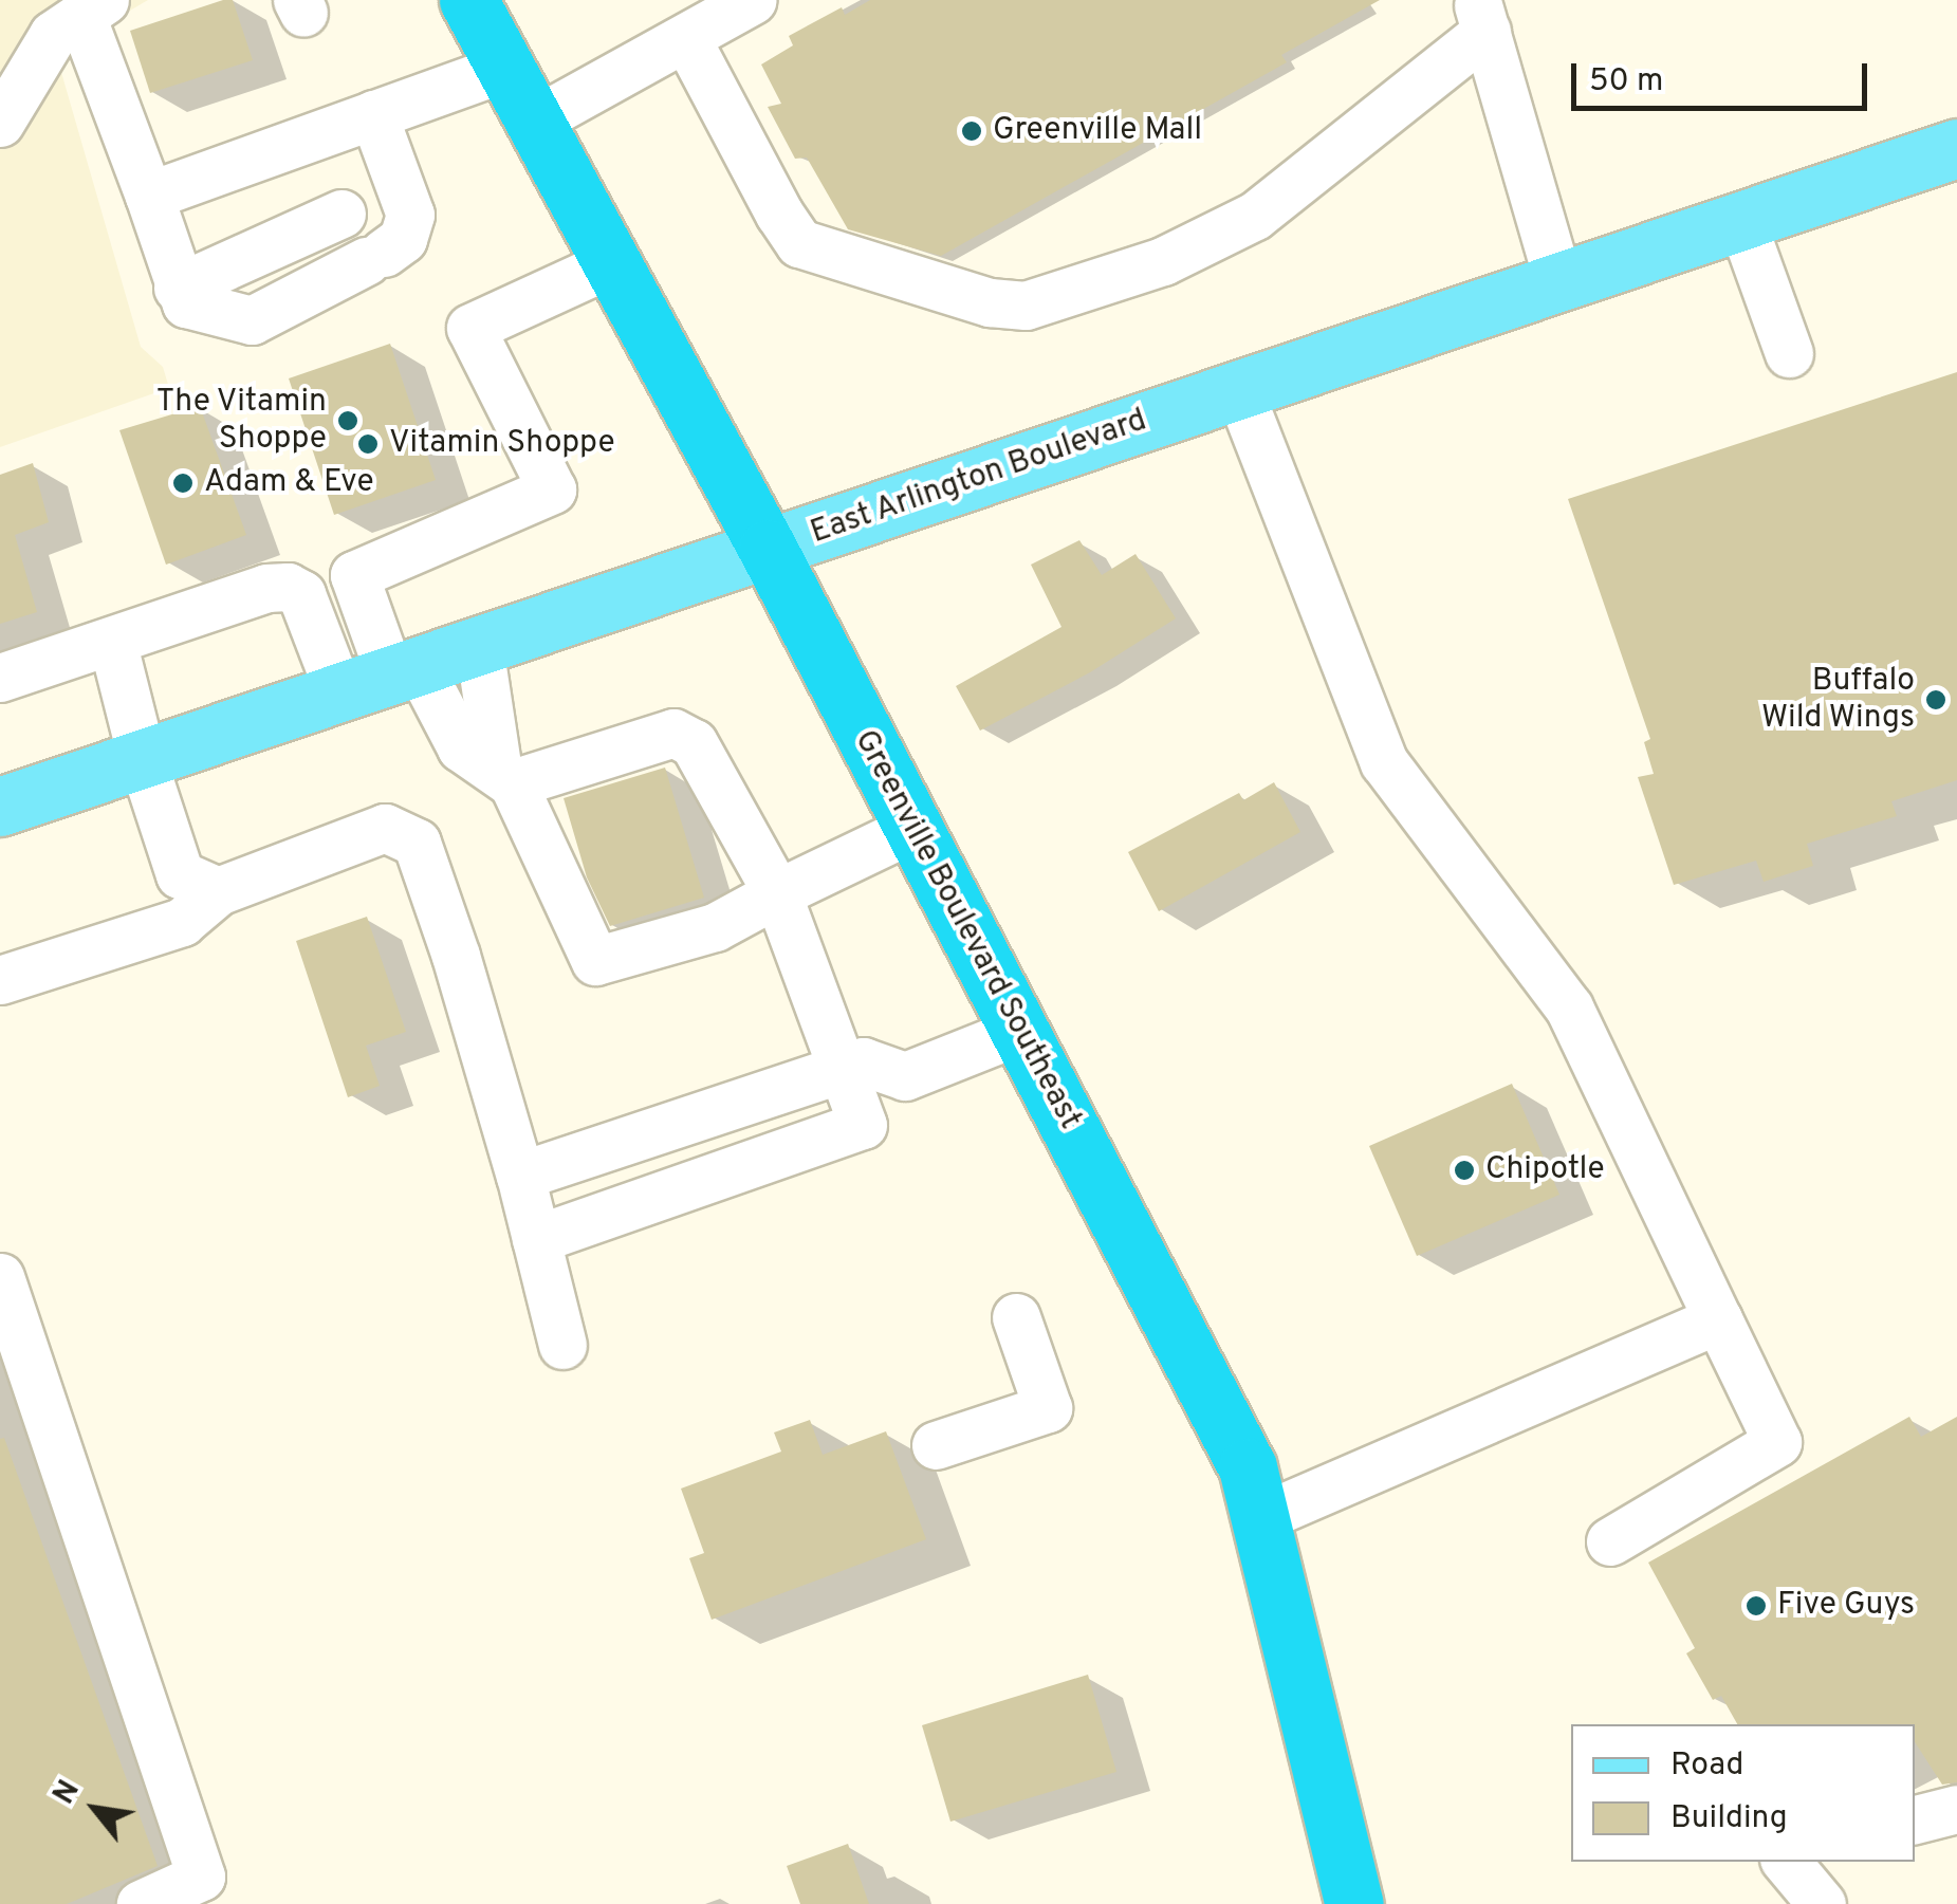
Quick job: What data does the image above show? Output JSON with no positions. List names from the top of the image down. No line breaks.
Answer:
{"streets":{"highway":["Greenville Boulevard Southeast"],"main road":["East Arlington Boulevard"]},"crossings":[["East Arlington Boulevard","Greenville Boulevard Southeast"]],"places":["Greenville Mall","The Vitamin Shoppe","Vitamin Shoppe","Adam & Eve","Buffalo Wild Wings","Chipotle","Five Guys"],"legend":["Road","Building"],"scale_bar":"50 m","north":"top left"}
